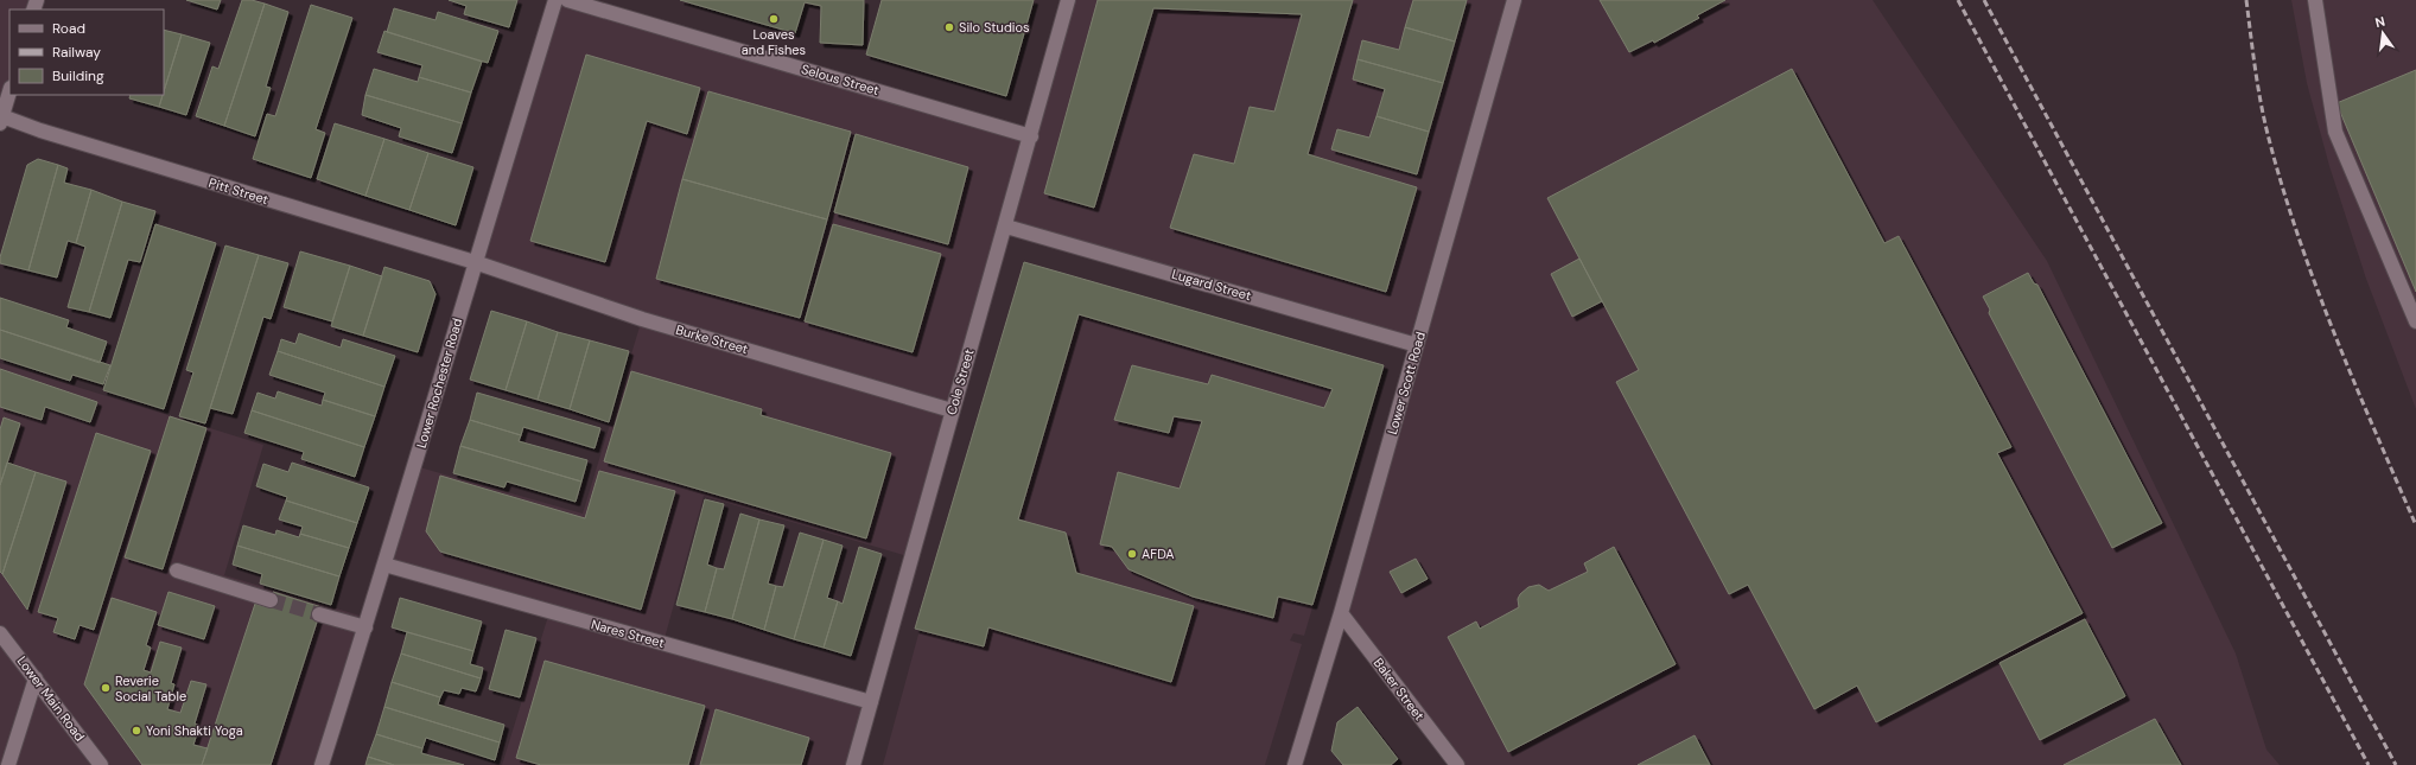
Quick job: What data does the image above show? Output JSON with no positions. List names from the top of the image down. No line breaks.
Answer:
{"streets":{"street":["Selous Street","Pitt Street","Lugard Street","Burke Street","Cole Street","Lower Rochester Road","Lower Scott Road","Nares Street","Baker Street","Lower Main Road"]},"crossings":[["Selous Street","Cole Street"],["Pitt Street","Burke Street"],["Pitt Street","Lower Rochester Road"],["Lugard Street","Cole Street"],["Lugard Street","Lower Scott Road"],["Burke Street","Cole Street"],["Burke Street","Lower Rochester Road"],["Cole Street","Nares Street"],["Lower Rochester Road","Nares Street"],["Lower Scott Road","Baker Street"]],"places":["Loaves and Fishes","Silo Studios","AFDA","Reverie Social Table","Yoni Shakti Yoga"],"legend":["Road","Railway","Building"],"north":"top"}
